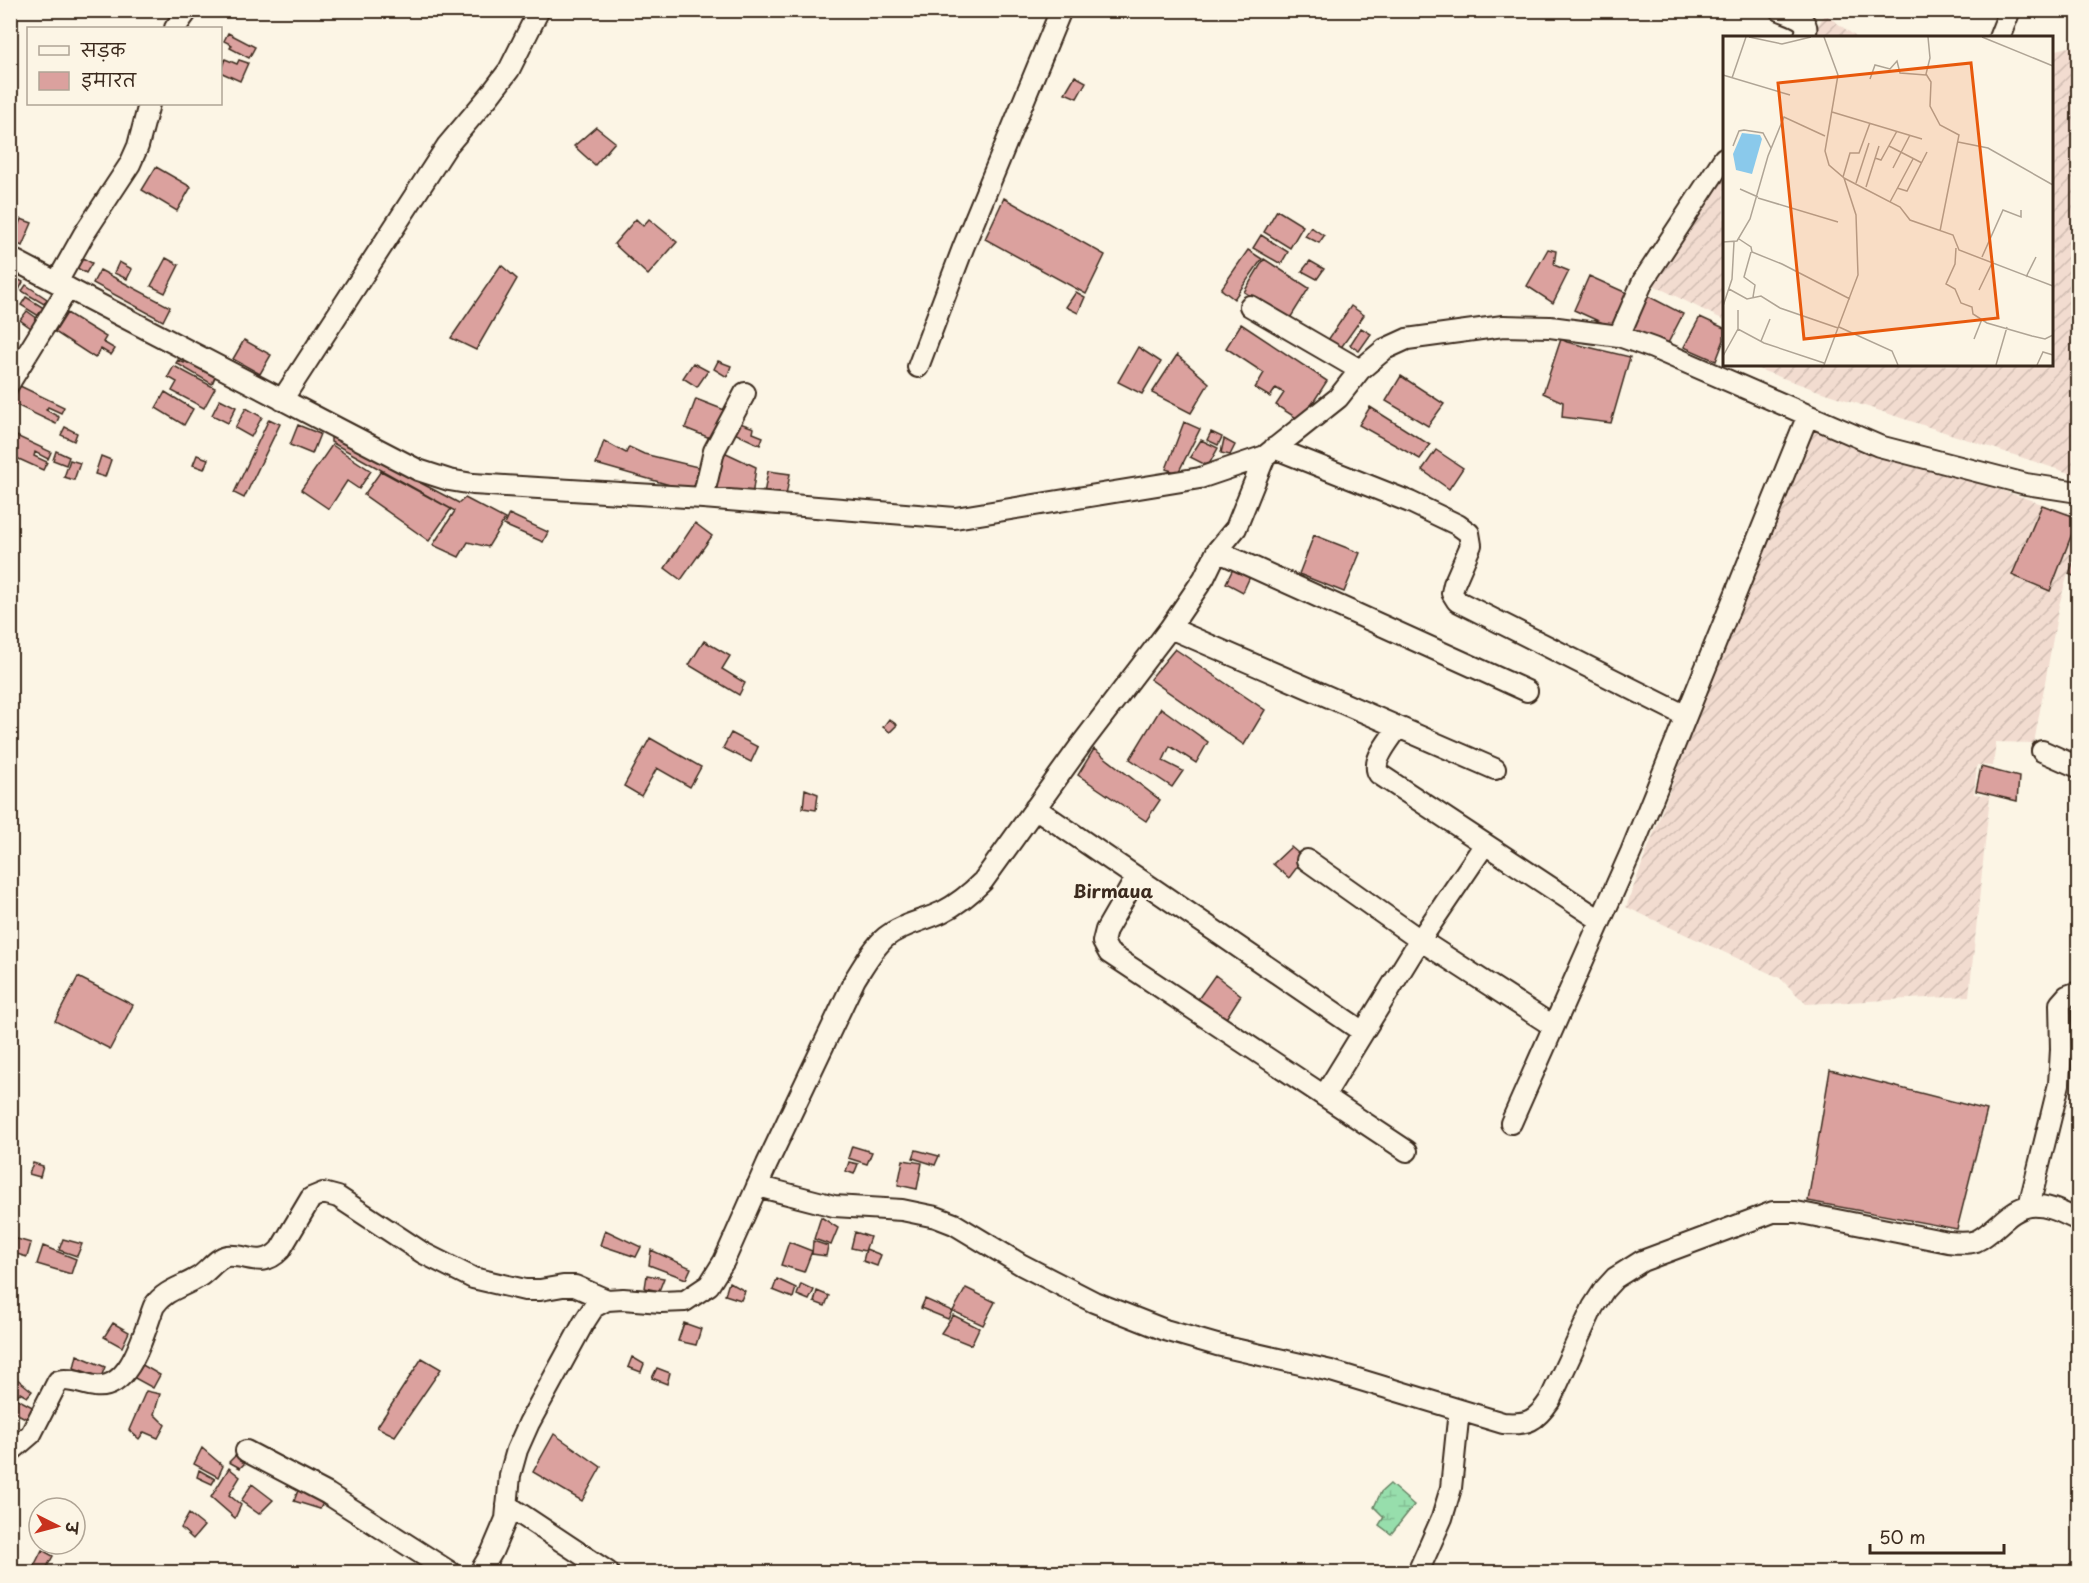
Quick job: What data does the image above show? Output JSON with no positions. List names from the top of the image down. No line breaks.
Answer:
{"districts":["Birmaua"],"legend":["सड़क","इमारत"],"scale_bar":"50 m","north":"right"}
